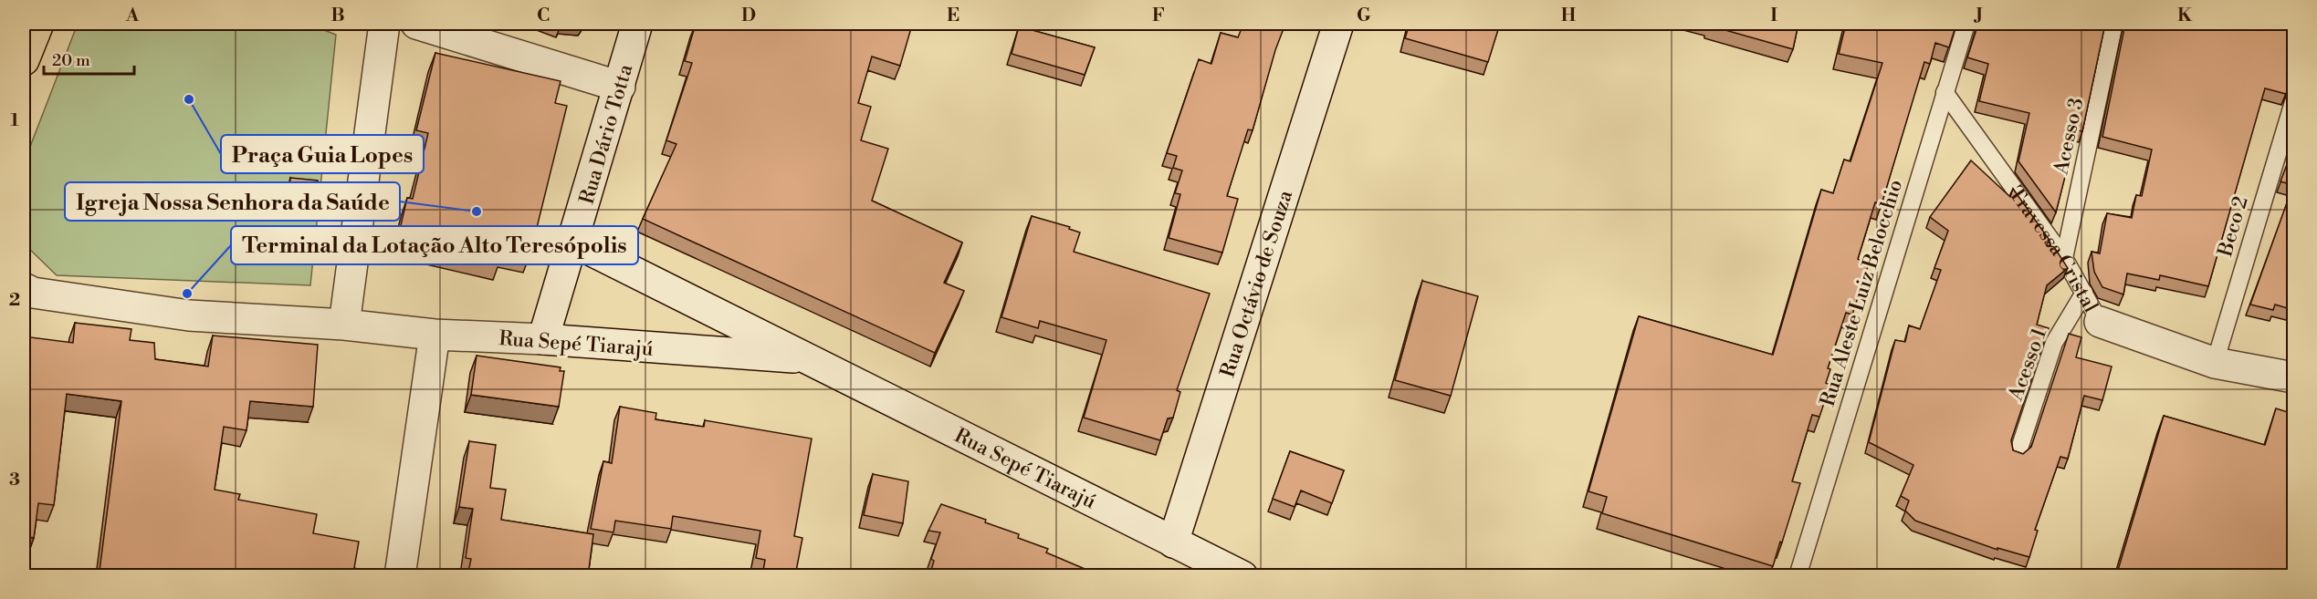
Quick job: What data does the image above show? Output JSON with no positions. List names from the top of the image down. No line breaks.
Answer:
{"streets":{"street":["Rua Dário Totta","Travessa Cristal","Rua Octávio de Souza","Rua Sepé Tiarajú"],"lane":["Acesso 3","Beco 2","Rua Aleste Luiz Belocchio","Acesso 1"]},"crossings":[["Rua Dário Totta","Rua Sepé Tiarajú"],["Acesso 3","Travessa Cristal"],["Beco 2","Travessa Cristal"],["Travessa Cristal","Rua Aleste Luiz Belocchio"],["Travessa Cristal","Acesso 1"],["Rua Octávio de Souza","Rua Sepé Tiarajú"]],"places":["Praça Guia Lopes","Igreja Nossa Senhora da Saúde","Terminal da Lotação Alto Teresópolis"],"scale_bar":"20 m","grid":{"columns":["A","B","C","D","E","F","G","H","I","J","K"],"rows":["1","2","3"]}}
